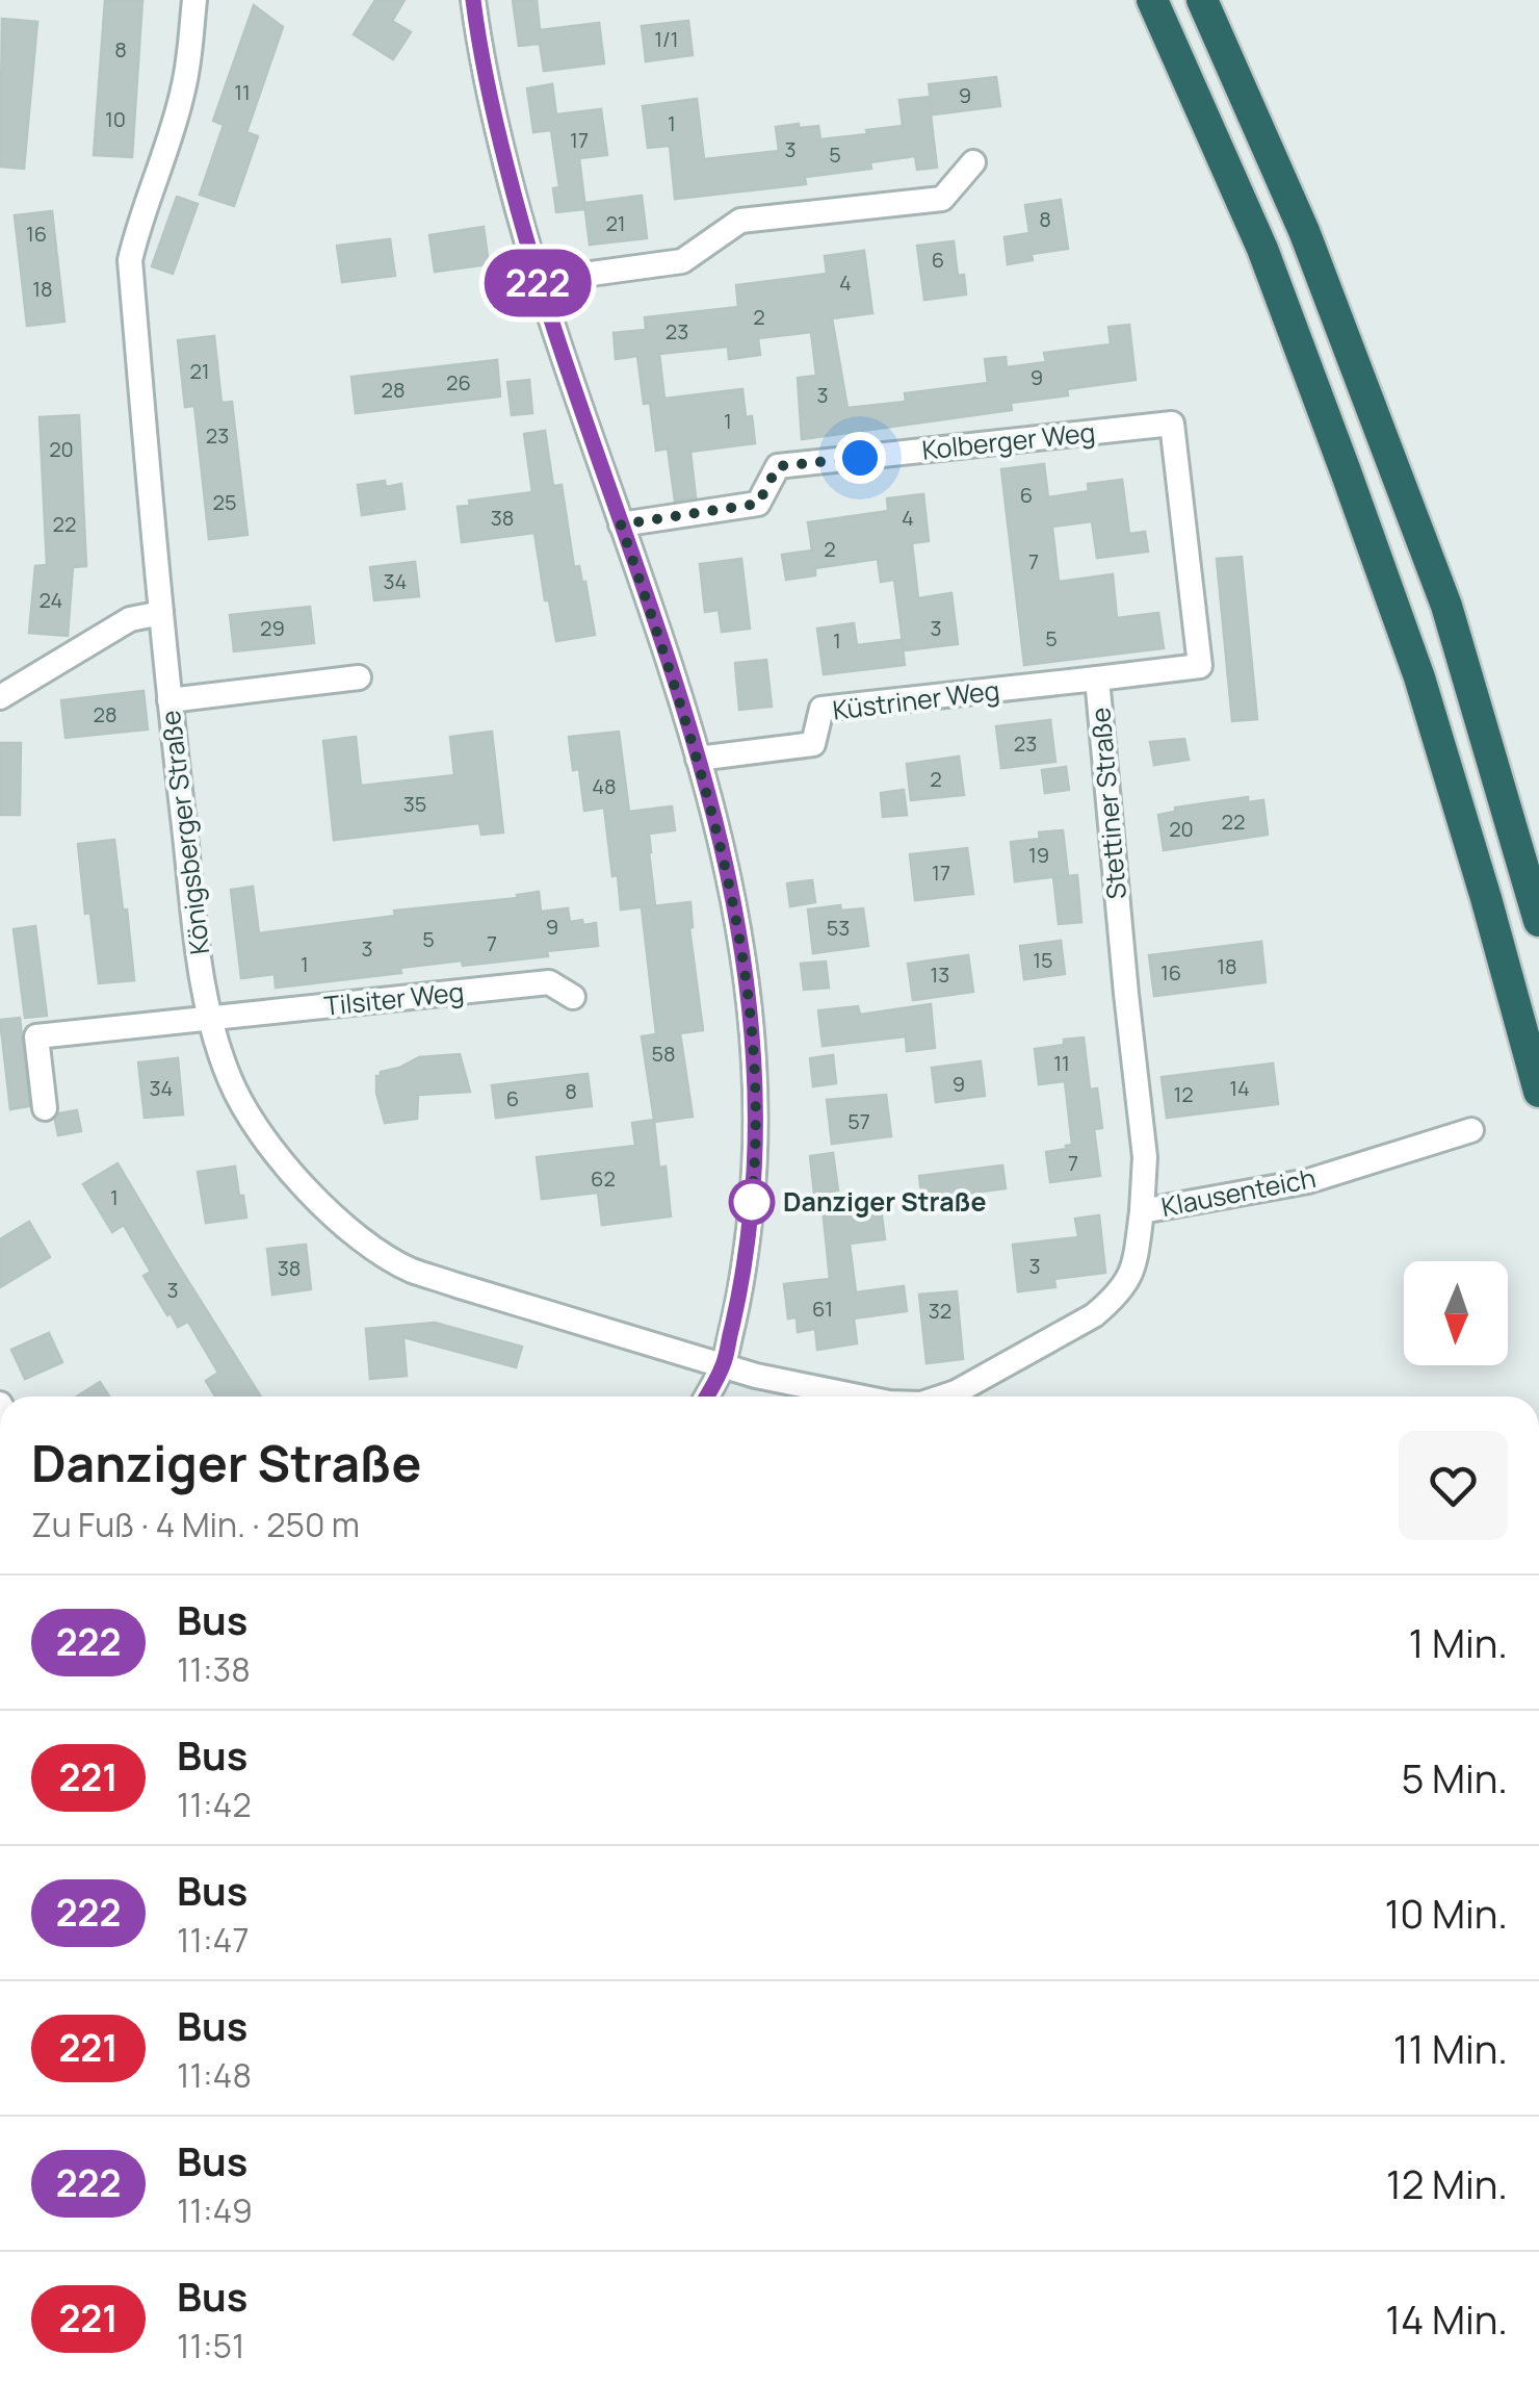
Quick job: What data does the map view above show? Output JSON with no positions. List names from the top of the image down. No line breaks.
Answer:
{"streets":{"street":["Kolberger Weg","Küstriner Weg","Stettiner Straße","Königsberger Straße","Tilsiter Weg","Klausenteich"]},"crossings":[["Kolberger Weg","Stettiner Straße"],["Küstriner Weg","Stettiner Straße"],["Stettiner Straße","Klausenteich"],["Königsberger Straße","Tilsiter Weg"],["Königsberger Straße","Klausenteich"]],"places":["Danziger Straße"],"lines":["bus line 222"],"house_numbers":["1/1","8","11","9","10","1","17","3","5","8","21","16","6","4","18","2","23","21","9","26","28","3","1","23","20","6","25","38","4","22","2","7","34","24","29","3","5","1","28","23","2","48","35","22","20","19","17","9","53","5","7","3","15","1","18","16","13","58","11","9","34","14","8","12","6","57","7","62","1","3","38","3","61","32"],"north":"bottom","page":{"on_map":"222","heading":["Danziger Straße","Zu Fuß · 4 Min. · 250 m"],"list":[{"mark":"222","name":"Bus","note":"11:38","value":"1 Min."},{"mark":"221","name":"Bus","note":"11:42","value":"5 Min."},{"mark":"222","name":"Bus","note":"11:47","value":"10 Min."},{"mark":"221","name":"Bus","note":"11:48","value":"11 Min."},{"mark":"222","name":"Bus","note":"11:49","value":"12 Min."},{"mark":"221","name":"Bus","note":"11:51","value":"14 Min."}]}}
